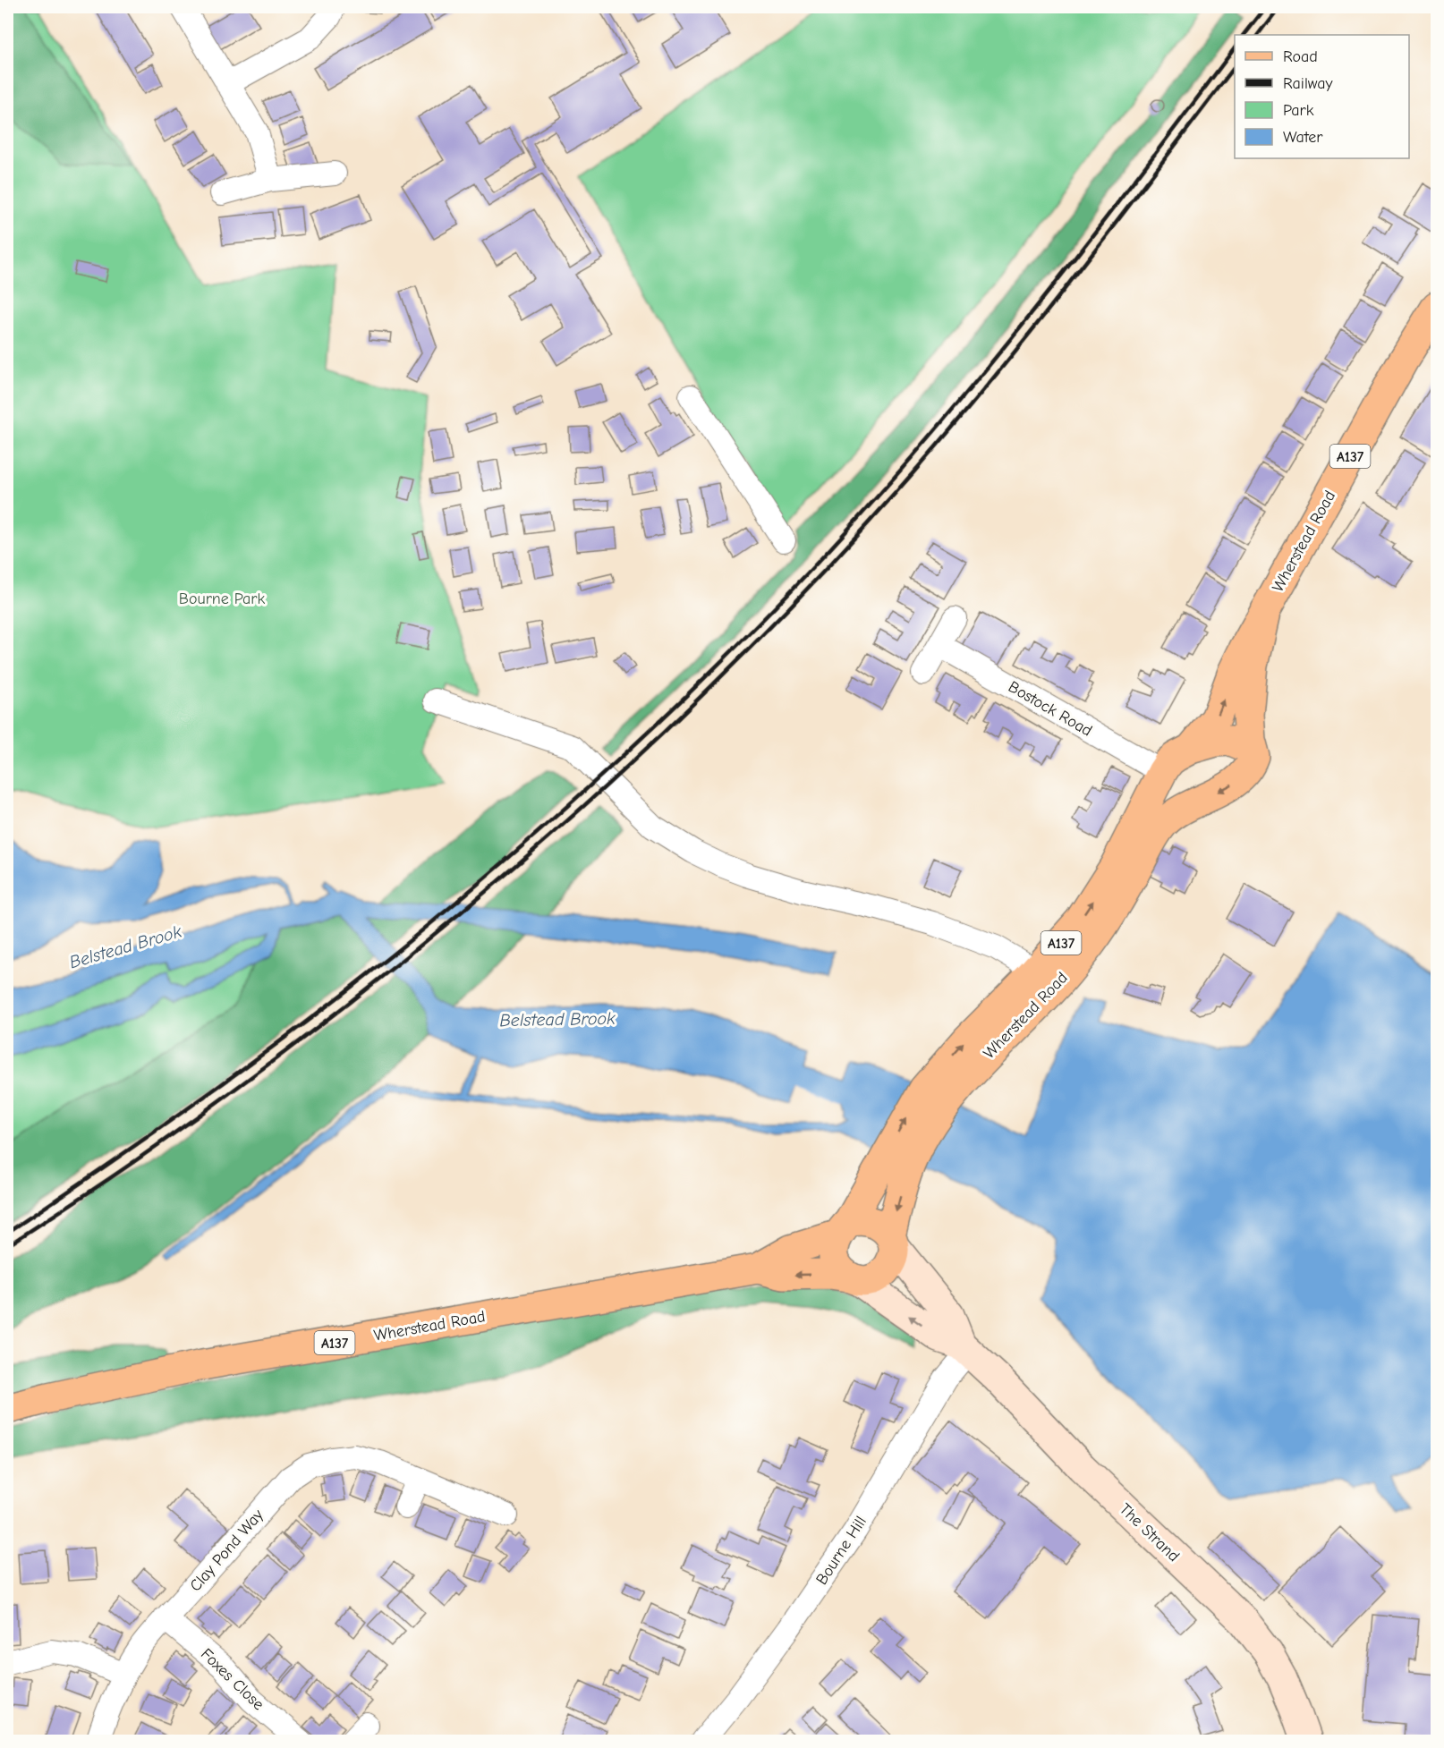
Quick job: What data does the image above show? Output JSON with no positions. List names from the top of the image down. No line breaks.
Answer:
{"streets":{"main road":["A137","Wherstead Road","The Strand"],"street":["Bostock Road","Clay Pond Way","Bourne Hill","Foxes Close"]},"crossings":[["A137","Wherstead Road"],["A137","The Strand"],["Wherstead Road","Bostock Road"],["Wherstead Road","The Strand"],["The Strand","Bourne Hill"],["Clay Pond Way","Foxes Close"]],"water":["Belstead Brook"],"parks":["Bourne Park"],"legend":["Road","Railway","Park","Water"]}
